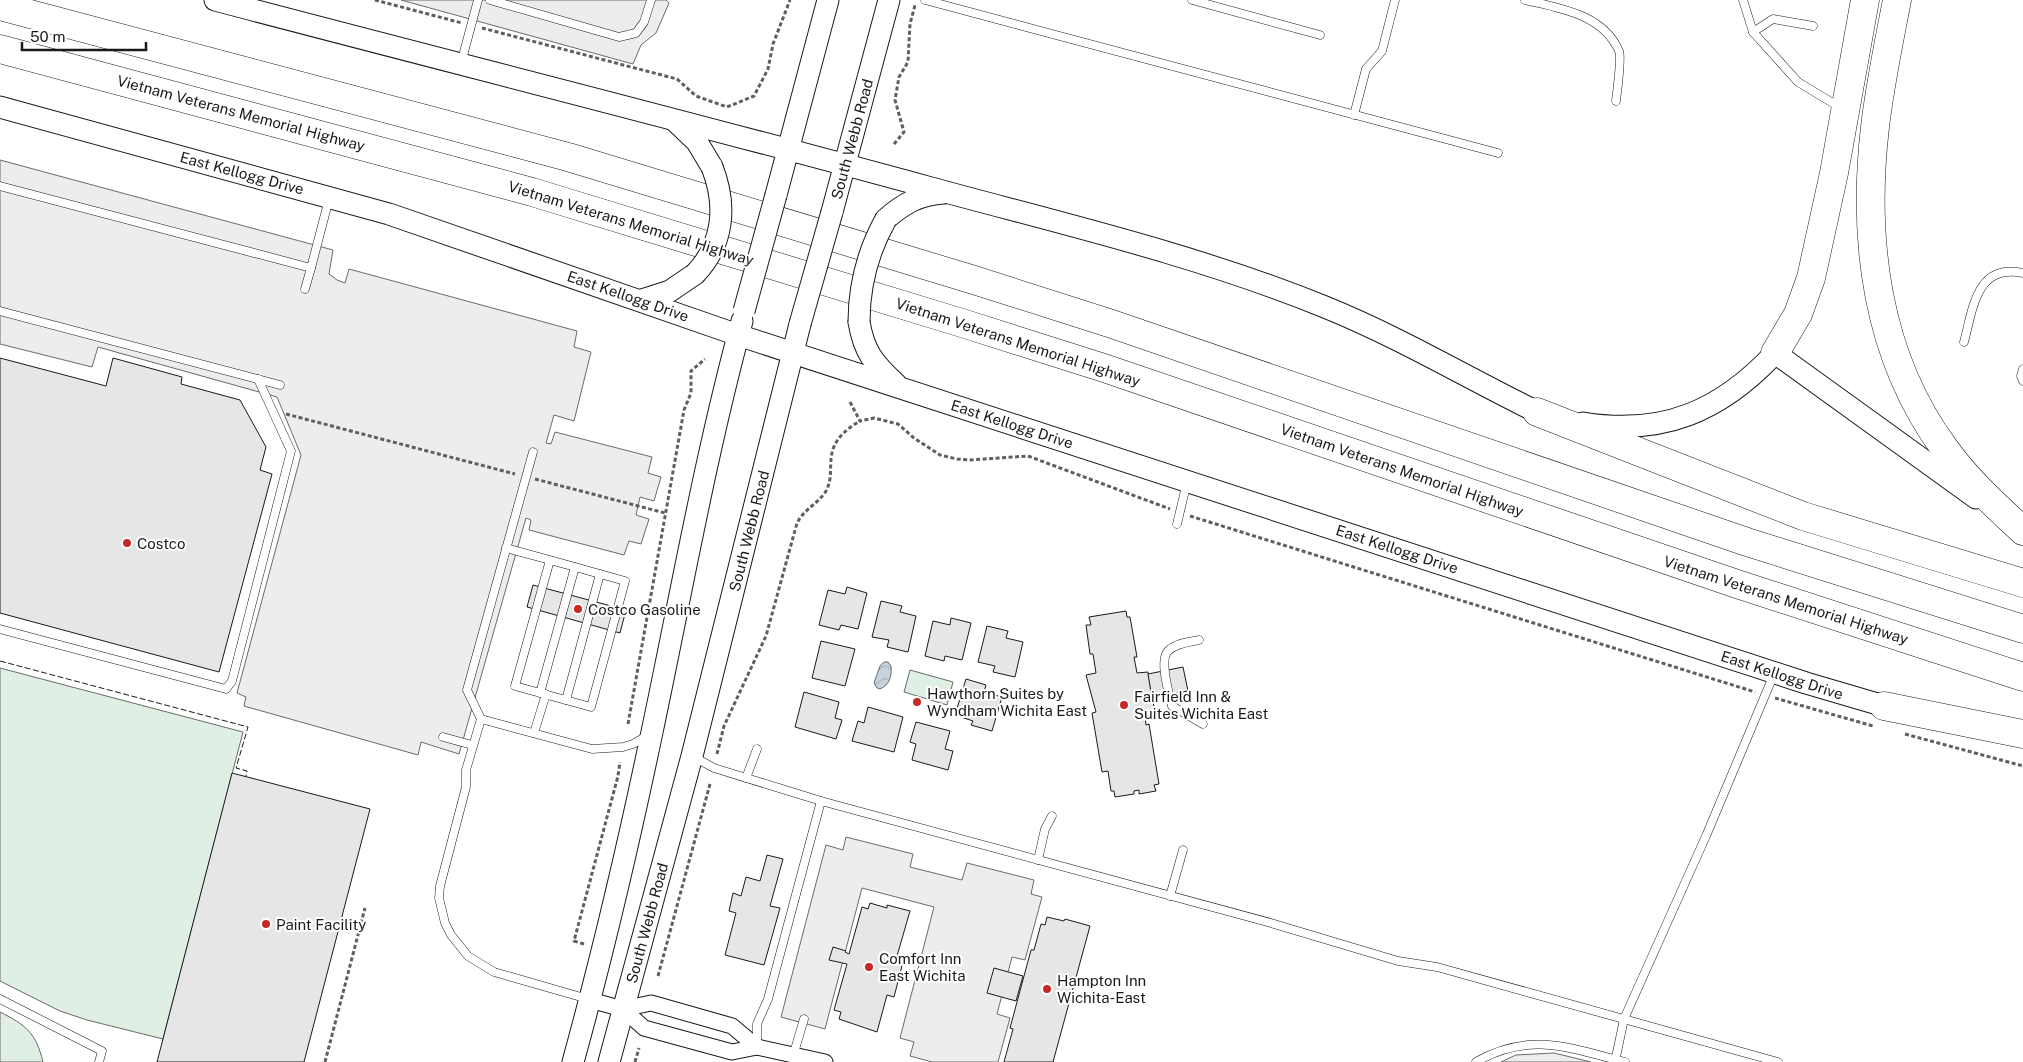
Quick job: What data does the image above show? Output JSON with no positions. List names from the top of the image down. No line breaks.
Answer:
{"streets":{"highway":["Vietnam Veterans Memorial Highway"],"main road":["South Webb Road","East Kellogg Drive"]},"crossings":[["South Webb Road","East Kellogg Drive"]],"places":["Costco","Costco Gasoline","Hawthorn Suites by Wyndham Wichita East","Fairfield Inn & Suites Wichita East","Paint Facility","Comfort Inn East Wichita","Hampton Inn Wichita-East"],"scale_bar":"50 m"}
